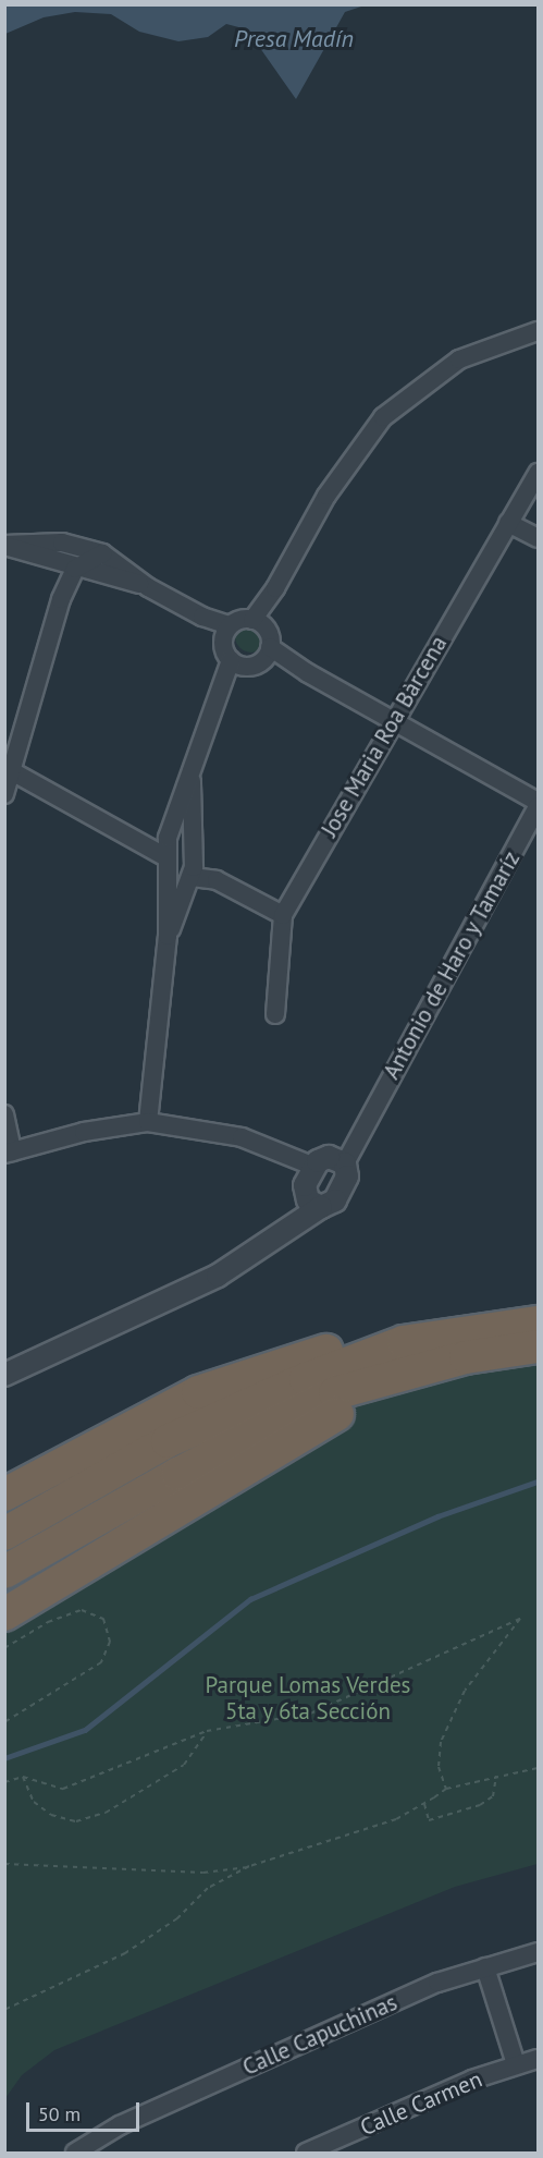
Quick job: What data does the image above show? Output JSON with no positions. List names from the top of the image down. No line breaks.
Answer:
{"streets":{"street":["Jose Maria Roa Bàrcena","Antonio de Haro y Tamaríz","Calle Capuchinas","Calle Carmen"]},"water":["Presa Madín"],"parks":["Parque Lomas Verdes 5ta y 6ta Sección"],"scale_bar":"50 m"}
